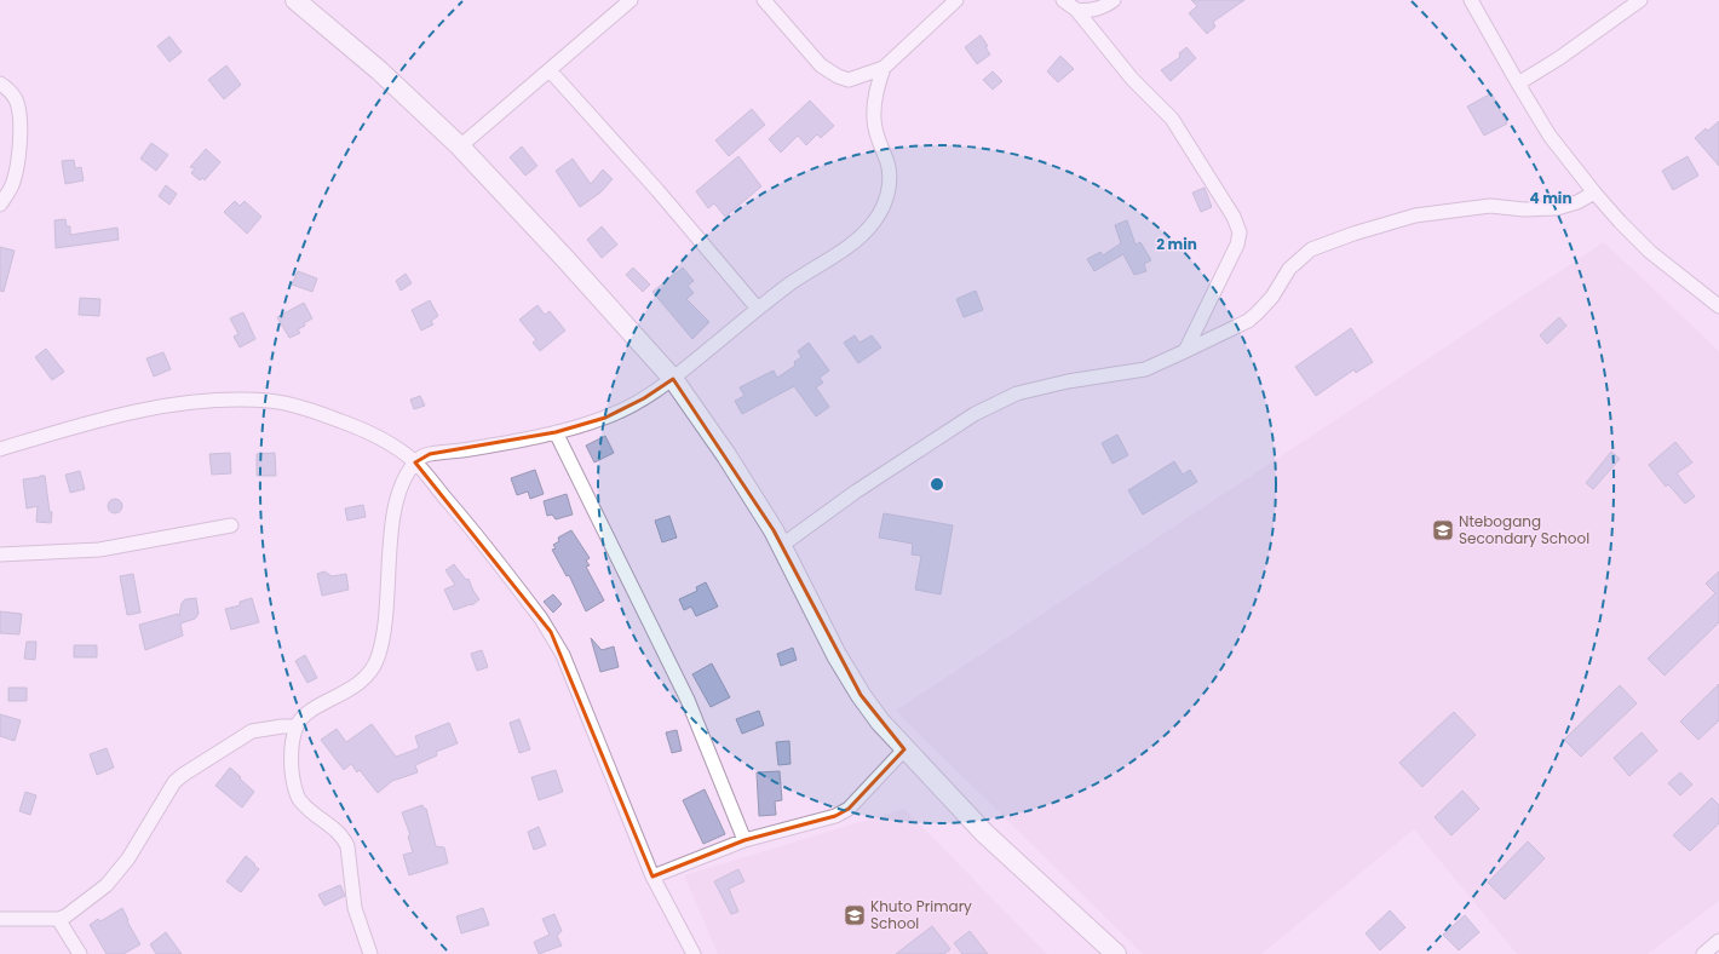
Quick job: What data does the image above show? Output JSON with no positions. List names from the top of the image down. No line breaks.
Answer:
{"places":{"school or university":["Ntebogang Secondary School","Khuto Primary School"]},"rings":["4 min","2 min"]}
